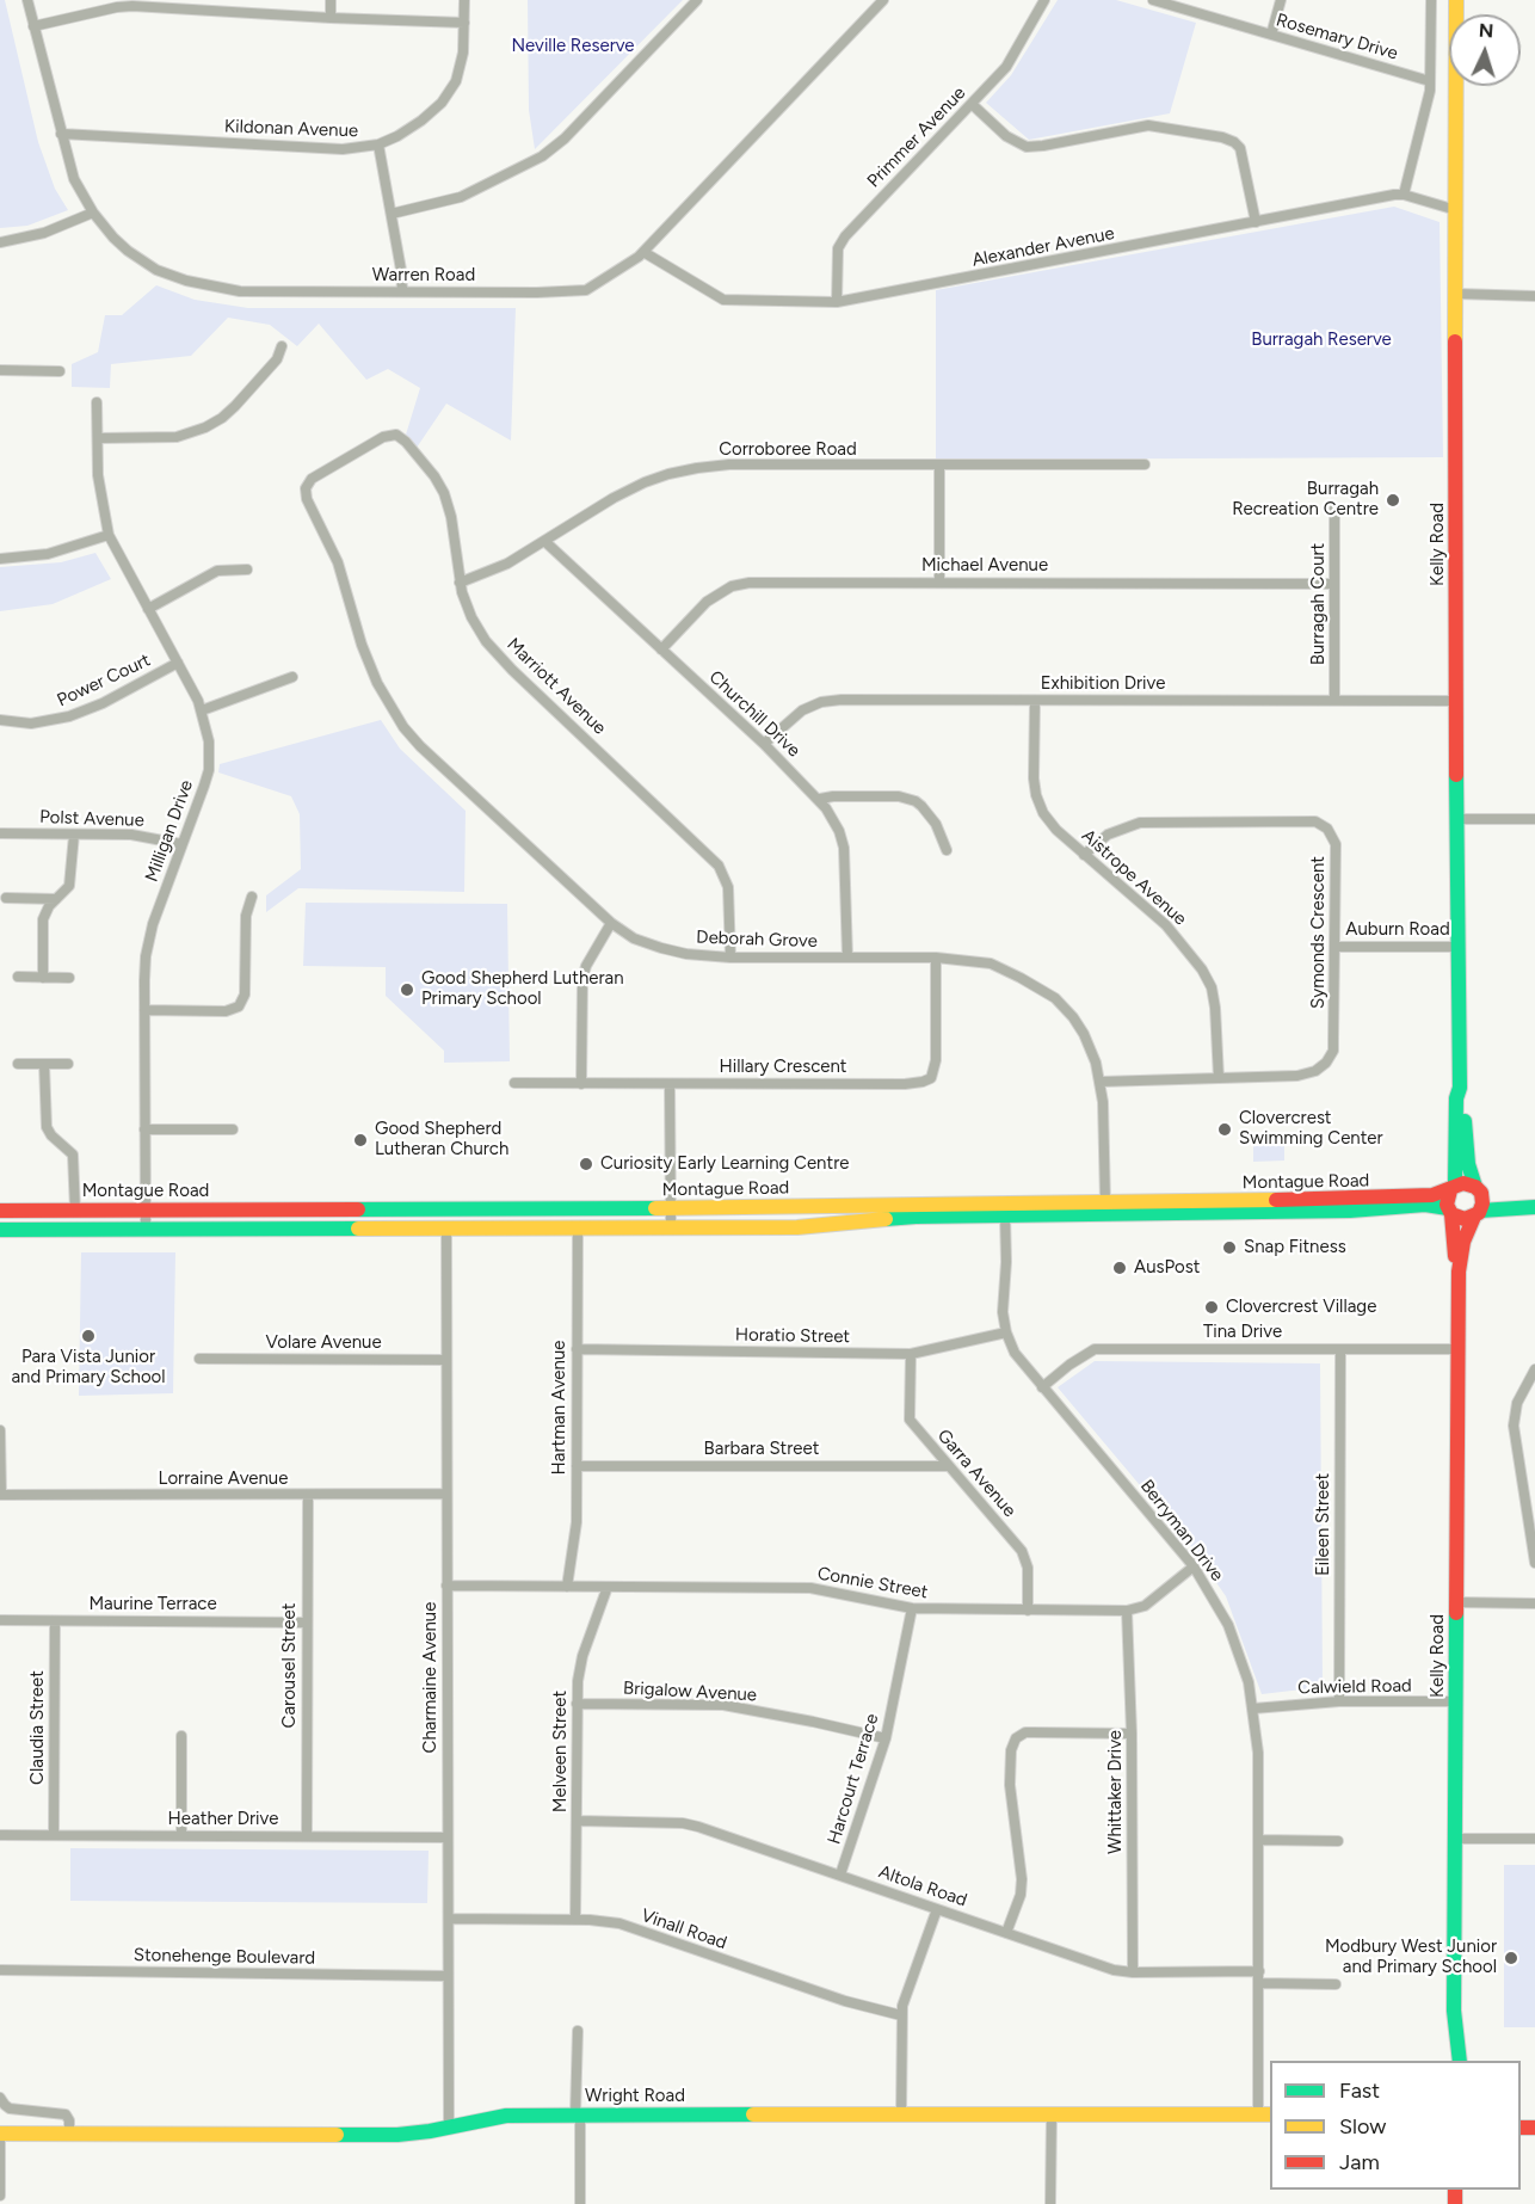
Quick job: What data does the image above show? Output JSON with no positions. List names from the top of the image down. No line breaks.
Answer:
{"streets":{"main road":["Kelly Road","Montague Road","Wright Road"],"street":["Rosemary Drive","Kildonan Avenue","Primmer Avenue","Alexander Avenue","Warren Road","Corroboree Road","Michael Avenue","Burragah Court","Power Court","Exhibition Drive","Marriott Avenue","Churchill Drive","Polst Avenue","Milligan Drive","Aistrope Avenue","Auburn Road","Symonds Crescent","Deborah Grove","Hillary Crescent","Tina Drive","Horatio Street","Volare Avenue","Hartman Avenue","Barbara Street","Garra Avenue","Lorraine Avenue","Eileen Street","Berryman Drive","Connie Street","Maurine Terrace","Carousel Street","Charmaine Avenue","Calwield Road","Brigalow Avenue","Claudia Street","Melveen Street","Harcourt Terrace","Whittaker Drive","Heather Drive","Altola Road","Vinall Road","Stonehenge Boulevard"]},"crossings":[["Kildonan Avenue","Warren Road"],["Primmer Avenue","Alexander Avenue"],["Alexander Avenue","Warren Road"],["Alexander Avenue","Kelly Road"],["Corroboree Road","Marriott Avenue"],["Corroboree Road","Churchill Drive"],["Kelly Road","Exhibition Drive"],["Kelly Road","Auburn Road"],["Kelly Road","Montague Road"],["Kelly Road","Tina Drive"],["Kelly Road","Calwield Road"],["Michael Avenue","Burragah Court"],["Michael Avenue","Churchill Drive"],["Burragah Court","Exhibition Drive"],["Power Court","Milligan Drive"],["Exhibition Drive","Churchill Drive"],["Exhibition Drive","Aistrope Avenue"],["Marriott Avenue","Deborah Grove"],["Churchill Drive","Deborah Grove"],["Polst Avenue","Milligan Drive"],["Milligan Drive","Montague Road"],["Aistrope Avenue","Symonds Crescent"],["Auburn Road","Symonds Crescent"],["Symonds Crescent","Deborah Grove"],["Deborah Grove","Hillary Crescent"],["Deborah Grove","Montague Road"],["Montague Road","Hartman Avenue"],["Montague Road","Berryman Drive"],["Montague Road","Charmaine Avenue"],["Tina Drive","Eileen Street"],["Tina Drive","Berryman Drive"],["Horatio Street","Hartman Avenue"],["Horatio Street","Garra Avenue"],["Horatio Street","Berryman Drive"],["Volare Avenue","Charmaine Avenue"],["Hartman Avenue","Barbara Street"],["Hartman Avenue","Connie Street"],["Barbara Street","Garra Avenue"],["Garra Avenue","Connie Street"],["Lorraine Avenue","Carousel Street"],["Lorraine Avenue","Charmaine Avenue"],["Eileen Street","Calwield Road"],["Berryman Drive","Connie Street"],["Berryman Drive","Calwield Road"],["Berryman Drive","Altola Road"],["Berryman Drive","Wright Road"],["Connie Street","Charmaine Avenue"],["Connie Street","Melveen Street"],["Connie Street","Harcourt Terrace"],["Connie Street","Whittaker Drive"],["Maurine Terrace","Carousel Street"],["Maurine Terrace","Claudia Street"],["Carousel Street","Heather Drive"],["Charmaine Avenue","Heather Drive"],["Charmaine Avenue","Vinall Road"],["Charmaine Avenue","Stonehenge Boulevard"],["Charmaine Avenue","Wright Road"],["Brigalow Avenue","Melveen Street"],["Brigalow Avenue","Harcourt Terrace"],["Claudia Street","Heather Drive"],["Melveen Street","Altola Road"],["Melveen Street","Vinall Road"],["Harcourt Terrace","Altola Road"],["Whittaker Drive","Altola Road"]],"parks":["Neville Reserve","Burragah Reserve"],"places":["Burragah Recreation Centre","Good Shepherd Lutheran Primary School","Clovercrest Swimming Center","Good Shepherd Lutheran Church","Curiosity Early Learning Centre","Snap Fitness","AusPost","Clovercrest Village","Para Vista Junior and Primary School","Modbury West Junior and Primary School"],"legend":["Fast","Slow","Jam"],"north":"top"}
